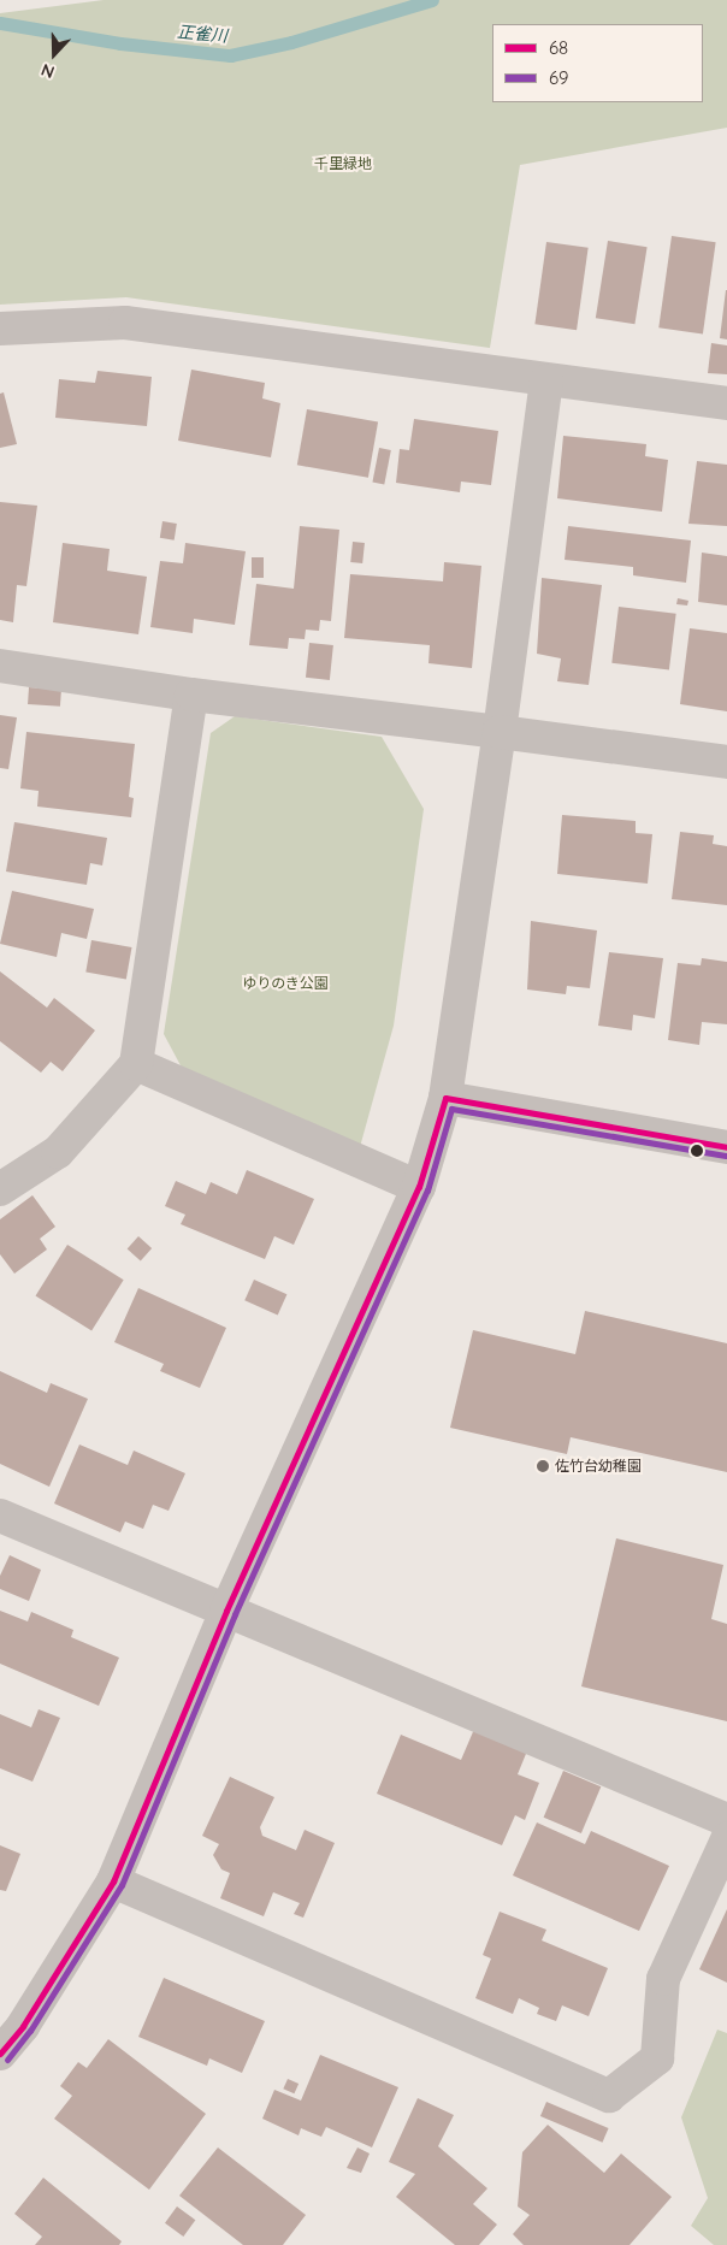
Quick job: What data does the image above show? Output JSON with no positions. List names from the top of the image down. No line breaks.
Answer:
{"water":["正雀川"],"parks":["千里緑地","ゆりのき公園"],"places":["佐竹台幼稚園"],"lines":["transit line 68","transit line 69"],"legend":["68","69"],"north":"bottom"}
